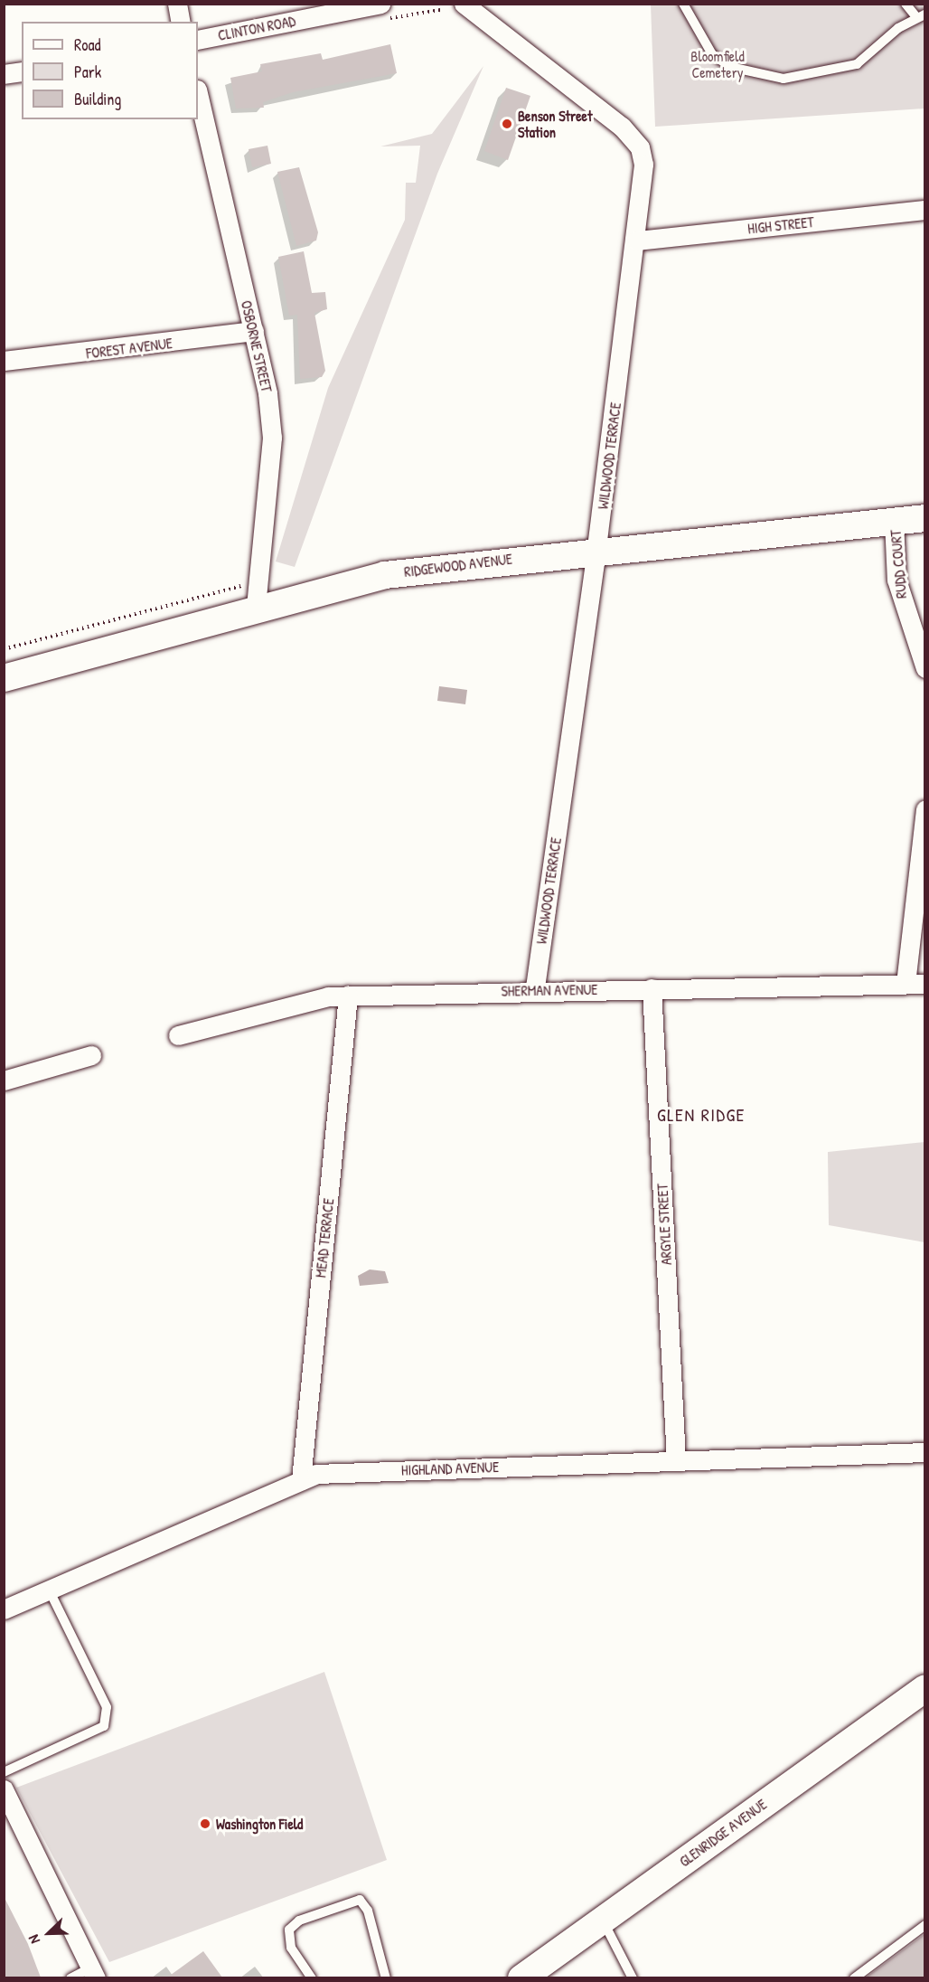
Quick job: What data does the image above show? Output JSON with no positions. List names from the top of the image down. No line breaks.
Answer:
{"streets":{"street":["CLINTON ROAD","HIGH STREET","OSBORNE STREET","FOREST AVENUE","WILDWOOD TERRACE","RUDD COURT","RIDGEWOOD AVENUE","SHERMAN AVENUE","ARGYLE STREET","MEAD TERRACE","HIGHLAND AVENUE","GLENRIDGE AVENUE"]},"crossings":[["HIGH STREET","WILDWOOD TERRACE"],["OSBORNE STREET","FOREST AVENUE"],["OSBORNE STREET","RIDGEWOOD AVENUE"],["WILDWOOD TERRACE","RIDGEWOOD AVENUE"],["WILDWOOD TERRACE","SHERMAN AVENUE"],["RUDD COURT","RIDGEWOOD AVENUE"],["SHERMAN AVENUE","ARGYLE STREET"],["SHERMAN AVENUE","MEAD TERRACE"],["ARGYLE STREET","HIGHLAND AVENUE"],["MEAD TERRACE","HIGHLAND AVENUE"]],"districts":["GLEN RIDGE"],"parks":["Bloomfield Cemetery"],"places":["Benson Street Station","Washington Field"],"legend":["Road","Park","Building"],"north":"bottom left"}
